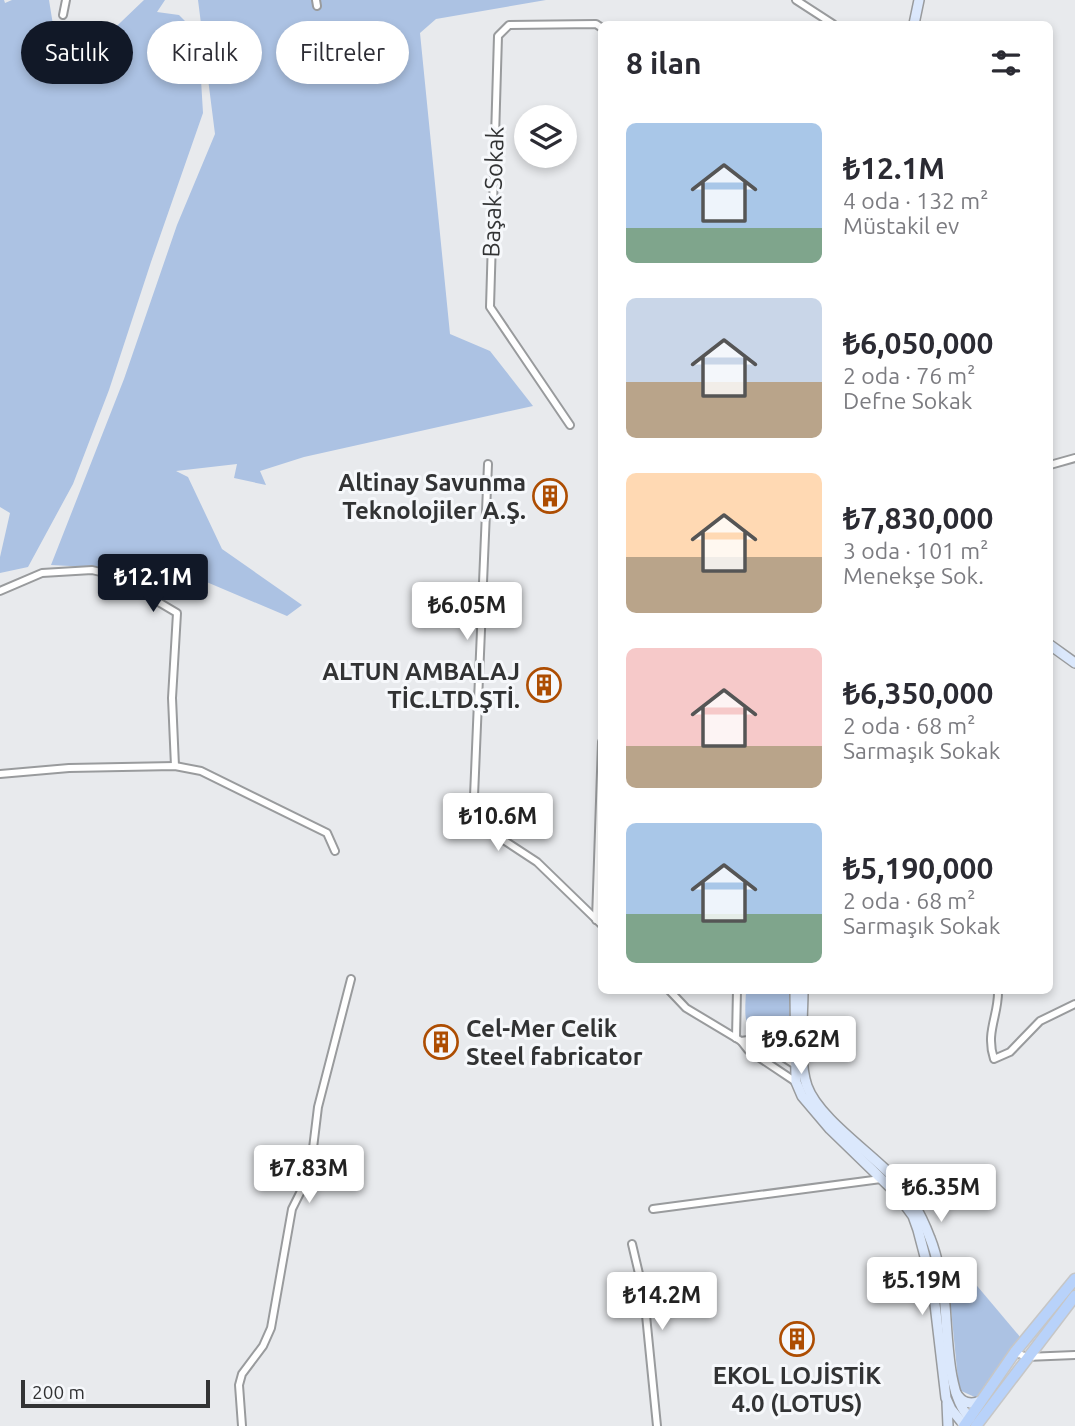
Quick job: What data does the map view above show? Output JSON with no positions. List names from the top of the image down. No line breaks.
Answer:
{"streets":{"street":["Başak Sokak"]},"places":{"building":["Altinay Savunma Teknolojiler A.Ş.","ALTUN AMBALAJ TİC.LTD.ŞTİ.","Cel-Mer Celik Steel fabricator","EKOL LOJİSTİK 4.0 (LOTUS)"]},"scale_bar":"200 m","page":{"chip":["Satılık","Kiralık","Filtreler"],"heading":"8 ilan","list":[{"name":"₺12.1M","note":"4 oda · 132 m² · Müstakil ev"},{"name":"₺6,050,000","note":"2 oda · 76 m² · Defne Sokak"},{"name":"₺7,830,000","note":"3 oda · 101 m² · Menekşe Sok."},{"name":"₺6,350,000","note":"2 oda · 68 m² · Sarmaşık Sokak"},{"name":"₺5,190,000","note":"2 oda · 68 m² · Sarmaşık Sokak"}],"price":["₺12.1M","₺6.05M","₺10.6M","₺9.62M","₺7.83M","₺6.35M","₺5.19M","₺14.2M"],"scale":"200 m"}}
